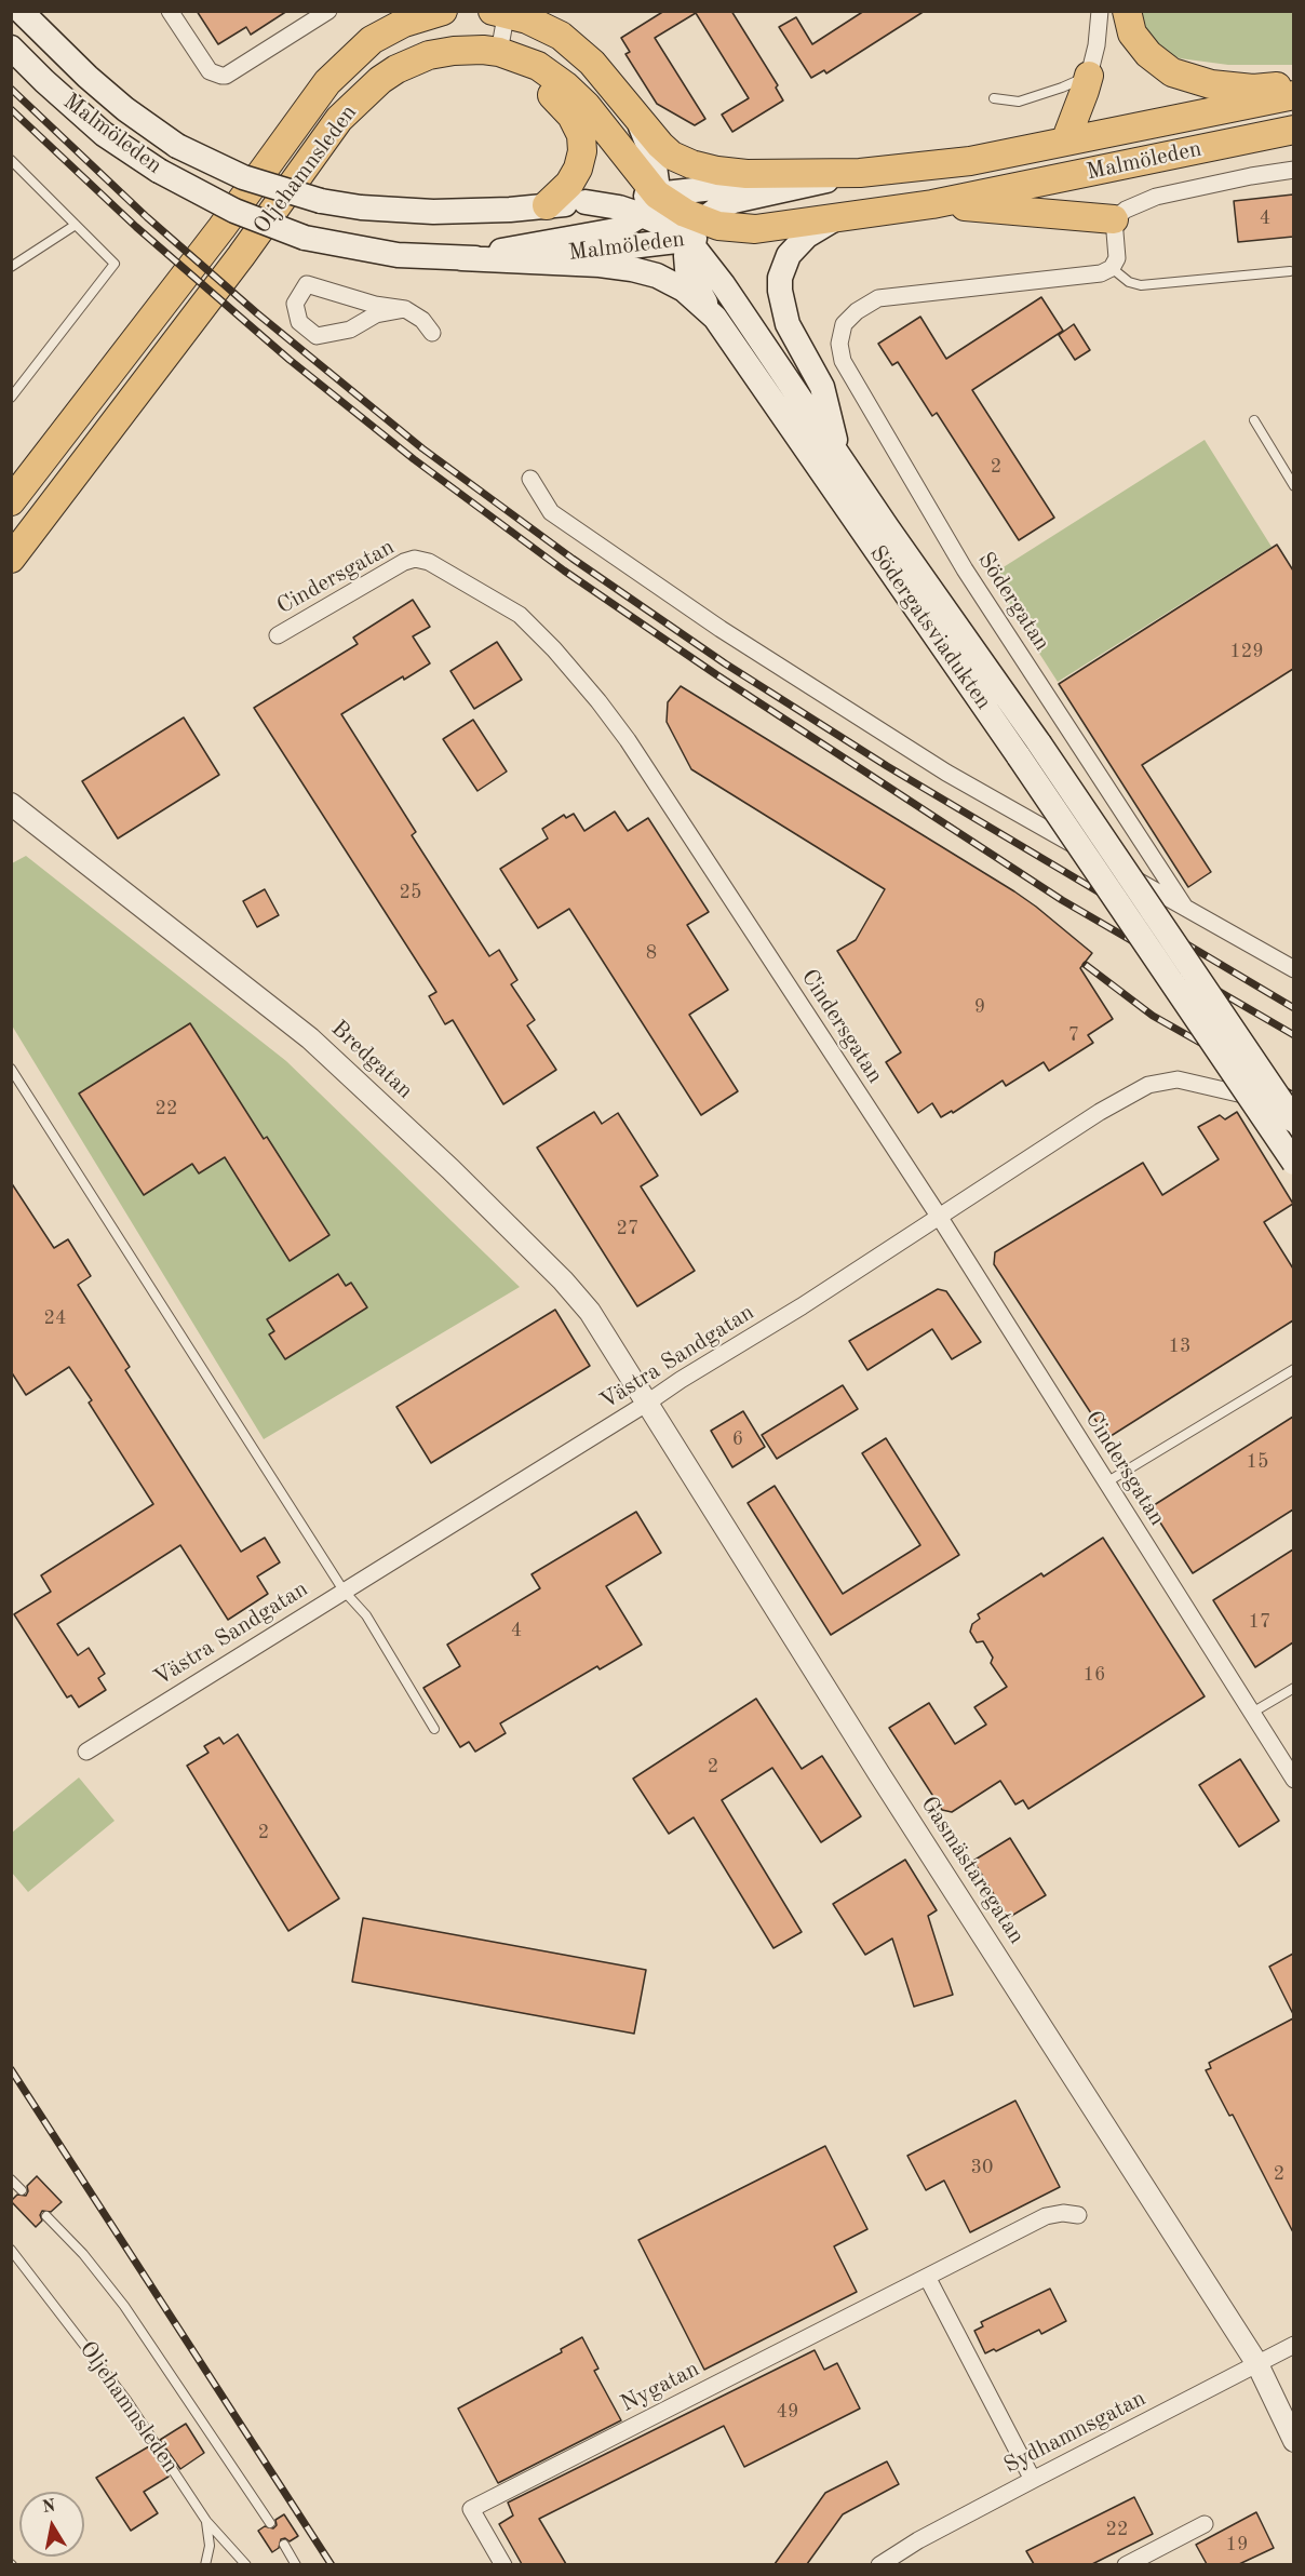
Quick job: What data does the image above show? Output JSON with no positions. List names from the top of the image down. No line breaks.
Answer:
{"streets":{"highway":["Malmöleden","Oljehamnsleden"],"main road":["Södergatsviadukten"],"street":["Cindersgatan","Södergatan","Bredgatan","Västra Sandgatan","Gasmästaregatan","Nygatan","Sydhamnsgatan"]},"crossings":[["Malmöleden","Oljehamnsleden"],["Malmöleden","Södergatsviadukten"],["Oljehamnsleden","Södergatsviadukten"],["Cindersgatan","Västra Sandgatan"],["Bredgatan","Västra Sandgatan"],["Bredgatan","Gasmästaregatan"],["Västra Sandgatan","Gasmästaregatan"],["Gasmästaregatan","Sydhamnsgatan"]],"house_numbers":["4","2","129","25","8","9","7","22","27","24","13","6","15","17","4","16","2","2","30","2","49","22","19"],"north":"top"}
